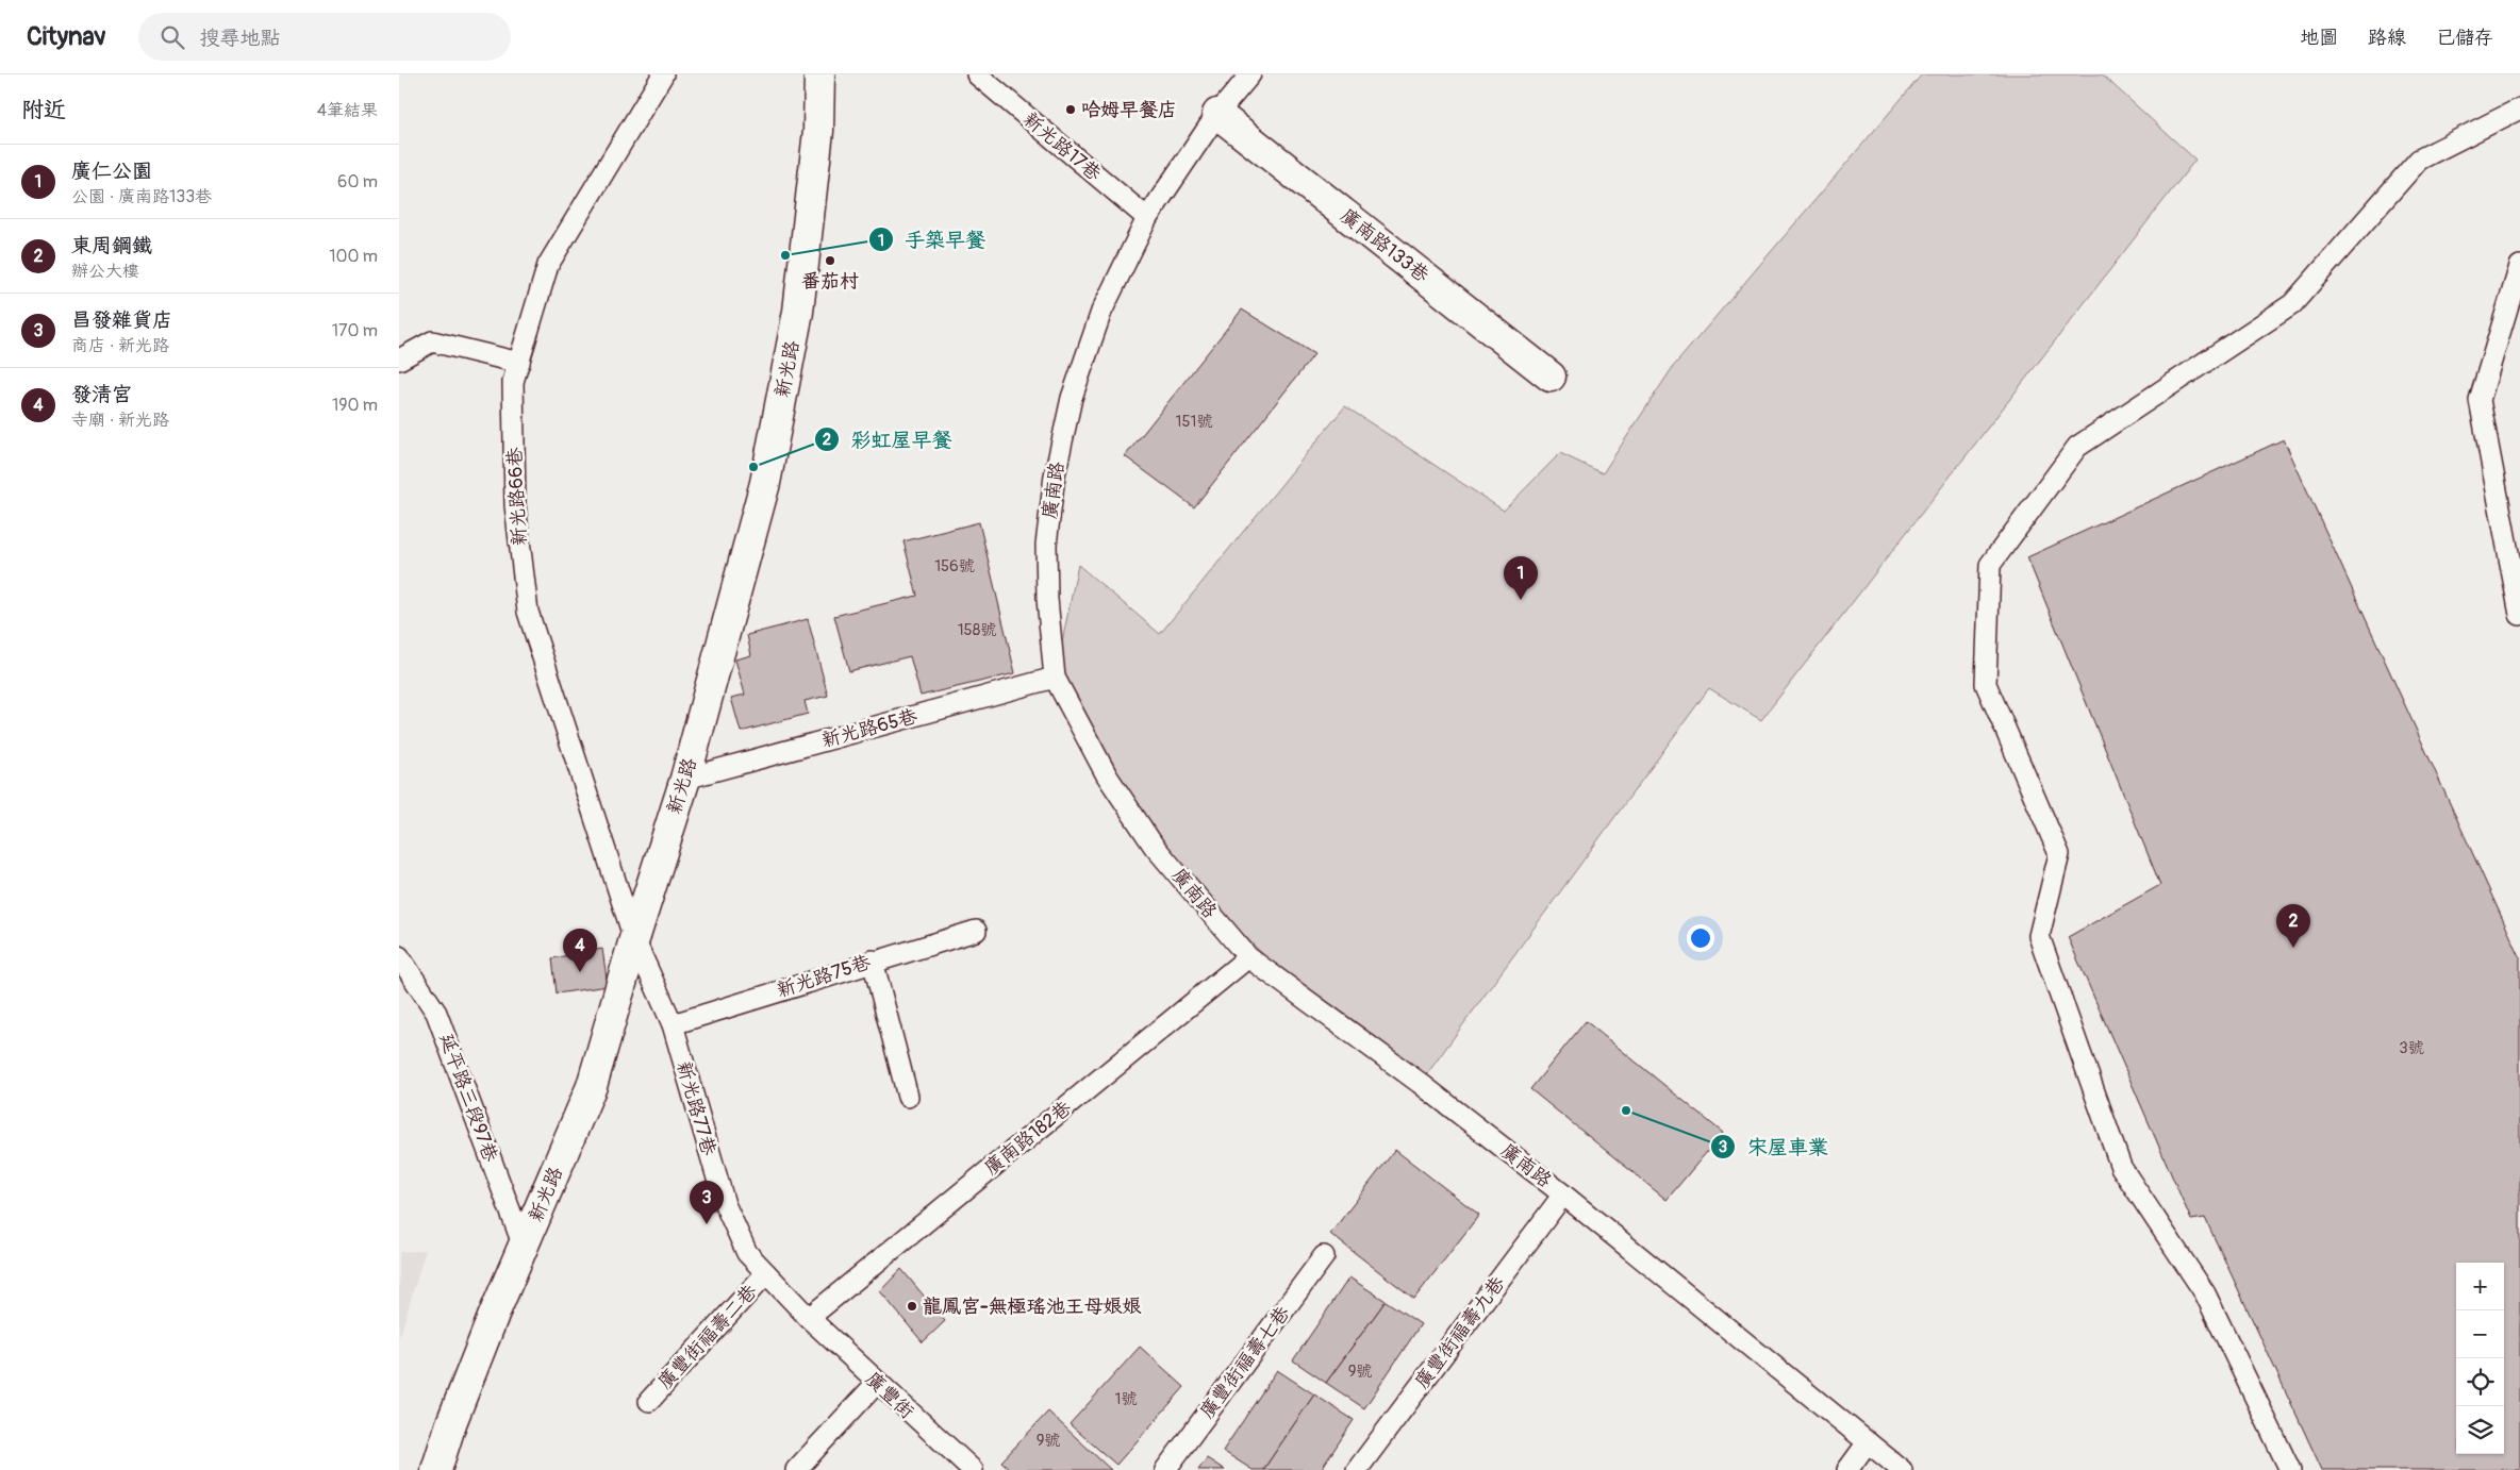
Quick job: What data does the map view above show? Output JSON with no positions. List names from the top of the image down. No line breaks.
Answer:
{"streets":{"street":["廣南路133巷","新光路"],"lane":["新光路17巷","廣南路","新光路66巷","新光路65巷","新光路75巷","延平路三段97巷","新光路77巷","廣南路182巷","廣豐街福壽九巷","廣豐街福壽二巷","廣豐街福壽七巷","廣豐街"]},"crossings":[["新光路17巷","廣南路"],["廣南路133巷","廣南路"],["新光路","新光路66巷"],["新光路","新光路65巷"],["新光路","延平路三段97巷"],["新光路","新光路77巷"],["廣南路","新光路65巷"],["廣南路","廣南路182巷"],["廣南路","廣豐街福壽九巷"],["新光路66巷","新光路77巷"],["新光路75巷","新光路77巷"],["新光路77巷","廣南路182巷"],["新光路77巷","廣豐街福壽二巷"],["新光路77巷","廣豐街"],["廣南路182巷","廣豐街"]],"places":["哈姆早餐店","手築早餐","番茄村","彩虹屋早餐","宋屋車業","龍鳳宮-無極瑤池王母娘娘"],"house_numbers":["151號","156號","158號","3號","9號","1號","9號"],"page":{"header":"Citynav","search":"搜尋地點","nav":["地圖","路線","已儲存"],"heading":["附近","4筆結果"],"list":[{"mark":"1","name":"廣仁公園","note":"公園 · 廣南路133巷","value":"60 m"},{"mark":"2","name":"東周鋼鐵","note":"辦公大樓","value":"100 m"},{"mark":"3","name":"昌發雜貨店","note":"商店 · 新光路","value":"170 m"},{"mark":"4","name":"發清宮","note":"寺廟 · 新光路","value":"190 m"}],"pins":["1","2","4","3"],"map_buttons":["+","−"]}}
